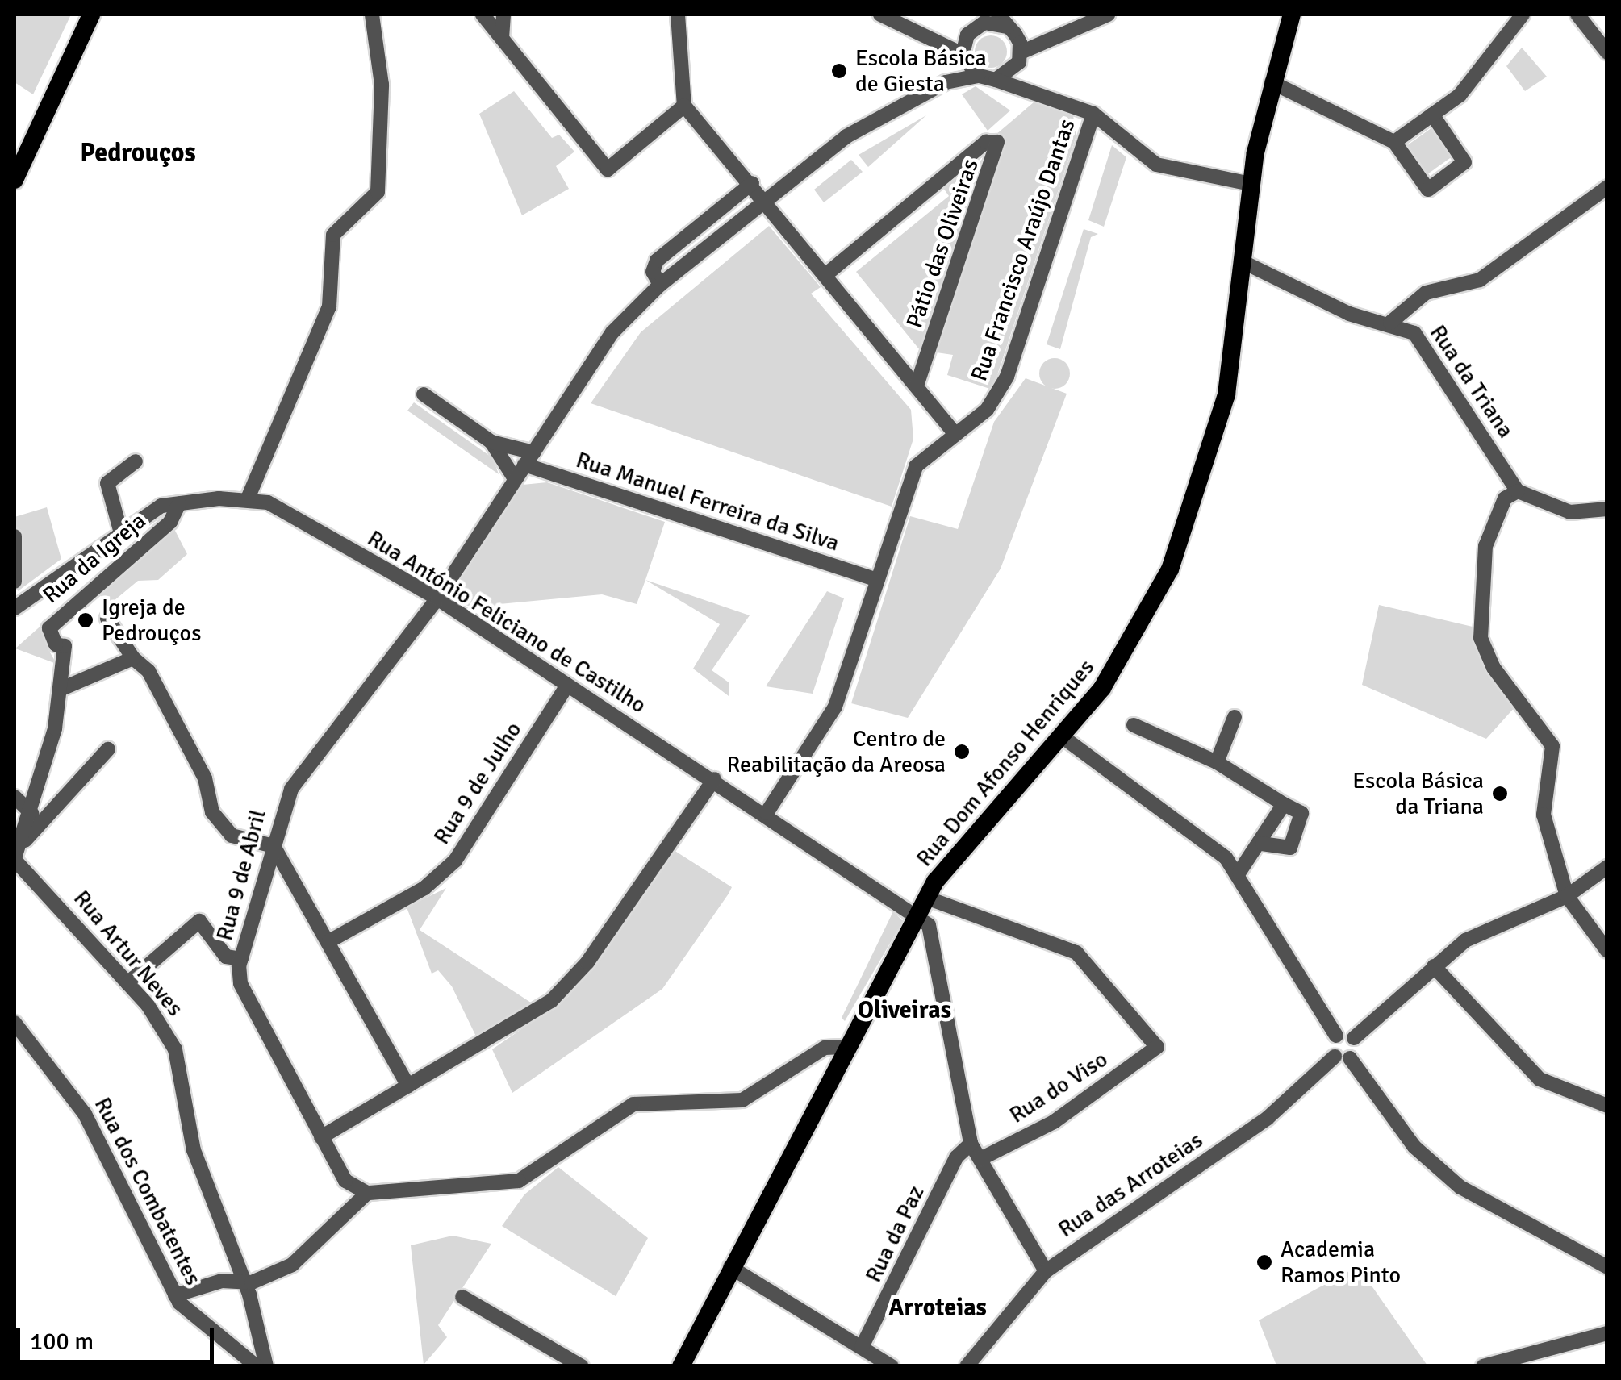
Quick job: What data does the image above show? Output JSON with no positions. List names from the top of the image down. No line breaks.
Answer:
{"streets":{"main road":["Rua Dom Afonso Henriques"],"street":["Pátio das Oliveiras","Rua Francisco Araújo Dantas","Rua da Triana","Rua Manuel Ferreira da Silva","Rua da Igreja","Rua António Feliciano de Castilho","Rua 9 de Julho","Rua 9 de Abril","Rua Artur Neves","Rua do Viso","Rua das Arroteias","Rua dos Combatentes","Rua da Paz"]},"crossings":[["Rua Francisco Araújo Dantas","Rua Manuel Ferreira da Silva"],["Rua Francisco Araújo Dantas","Rua António Feliciano de Castilho"],["Rua da Triana","Rua Dom Afonso Henriques"],["Rua Manuel Ferreira da Silva","Rua 9 de Abril"],["Rua da Igreja","Rua António Feliciano de Castilho"],["Rua António Feliciano de Castilho","Rua Dom Afonso Henriques"],["Rua António Feliciano de Castilho","Rua 9 de Julho"],["Rua António Feliciano de Castilho","Rua 9 de Abril"],["Rua António Feliciano de Castilho","Rua do Viso"],["Rua Dom Afonso Henriques","Rua do Viso"]],"districts":["Pedrouços","Oliveiras","Arroteias"],"places":["Escola Básica de Giesta","Igreja de Pedrouços","Centro de Reabilitação da Areosa","Escola Básica da Triana","Academia Ramos Pinto"],"scale_bar":"100 m"}
